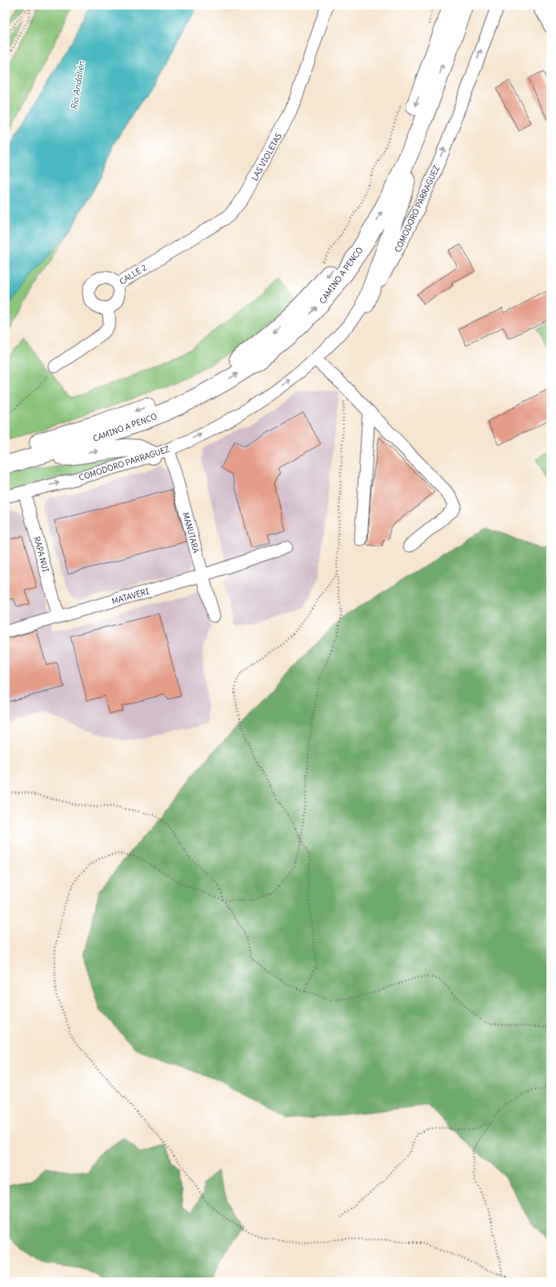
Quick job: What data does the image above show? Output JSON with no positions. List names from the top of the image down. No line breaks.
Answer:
{"streets":{"highway":["CAMINO A PENCO"],"street":["LAS VIOLETAS","COMODORO PARRAGUEZ","CALLE 2","MANUTARA","RAPA NUI","MATAVERI"]},"crossings":[["LAS VIOLETAS","CALLE 2"],["COMODORO PARRAGUEZ","MANUTARA"],["COMODORO PARRAGUEZ","RAPA NUI"],["MANUTARA","MATAVERI"],["RAPA NUI","MATAVERI"]],"one_way":["COMODORO PARRAGUEZ"],"water":["Río Andalién"]}
